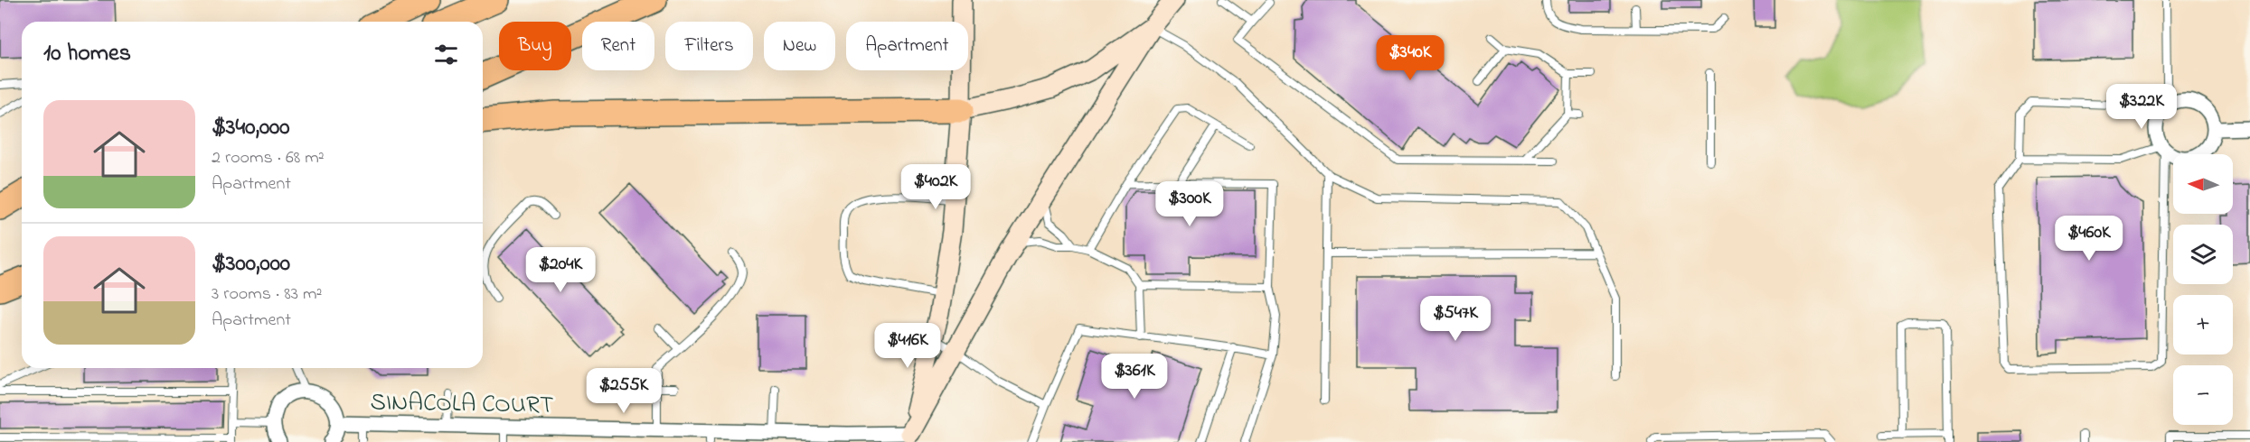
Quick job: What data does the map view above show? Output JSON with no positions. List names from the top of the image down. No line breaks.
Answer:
{"streets":{"street":["SINACOLA COURT"]},"north":"left","page":{"chip":["Buy","Rent","Filters","New","Apartment"],"heading":"10 homes","price":["$340K","$322K","$402K","$300K","$460K","$204K","$547K","$416K","$361K","$255K"],"list":[{"name":"$340,000","note":"2 rooms · 68 m² · Apartment"},{"name":"$300,000","note":"3 rooms · 83 m² · Apartment"}],"map_buttons":["+","−"]}}
